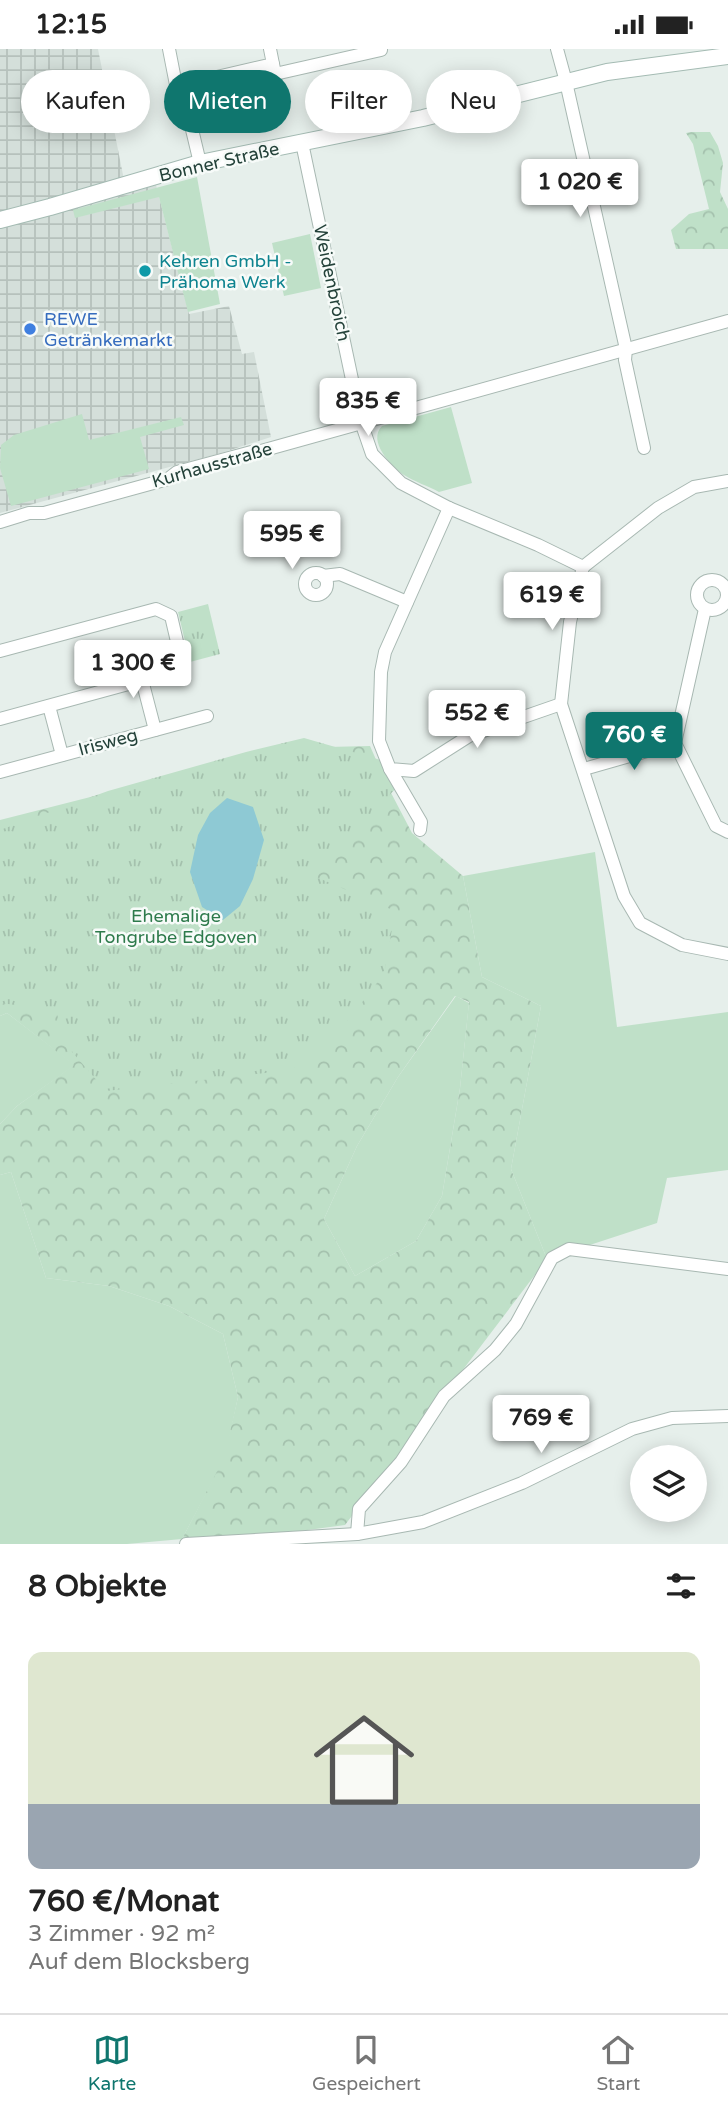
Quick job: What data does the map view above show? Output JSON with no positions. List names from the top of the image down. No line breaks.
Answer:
{"streets":{"main road":["Bonner Straße"],"street":["Weidenbroich","Kurhausstraße","Irisweg"]},"crossings":[["Bonner Straße","Weidenbroich"],["Weidenbroich","Kurhausstraße"]],"parks":["Ehemalige Tongrube Edgoven"],"places":["Kehren GmbH - Prähoma Werk","REWE Getränkemarkt"],"page":{"status":"12:15","chip":["Kaufen","Mieten","Filter","Neu"],"price":["1 020 €","835 €","595 €","619 €","1 300 €","552 €","760 €","769 €"],"heading":"8 Objekte","list":[{"name":"760 €/Monat","note":"3 Zimmer · 92 m² · Auf dem Blocksberg"}],"tabs":["Karte","Gespeichert","Start"]}}
